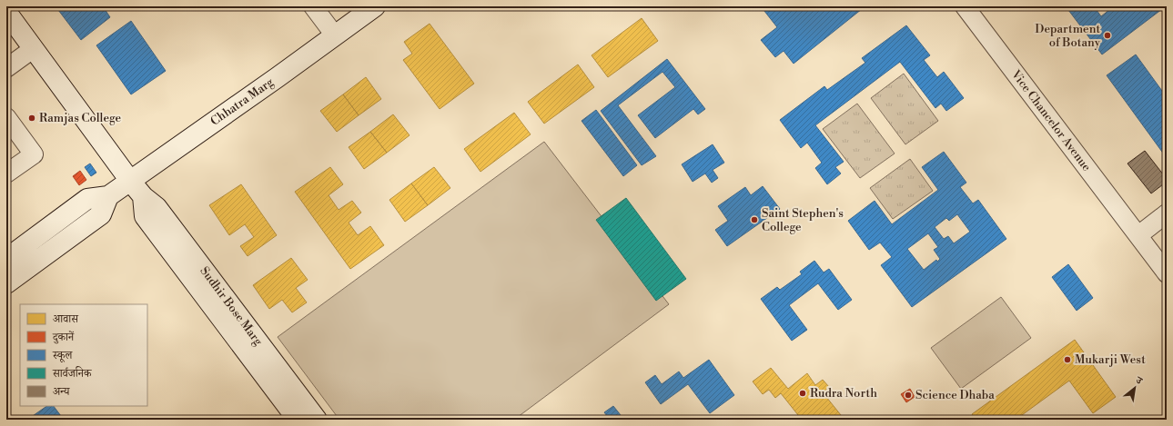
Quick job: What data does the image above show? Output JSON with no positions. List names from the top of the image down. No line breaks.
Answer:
{"streets":{"street":["Chhatra Marg","Vice Chancelor Avenue","Sudhir Bose Marg"]},"crossings":[["Chhatra Marg","Sudhir Bose Marg"]],"places":["Department of Botany","Ramjas College","Saint Stephen's College","Mukarji West","Rudra North","Science Dhaba"],"legend":["आवास","दुकानें","स्कूल","सार्वजनिक","अन्य"],"north":"top right"}
